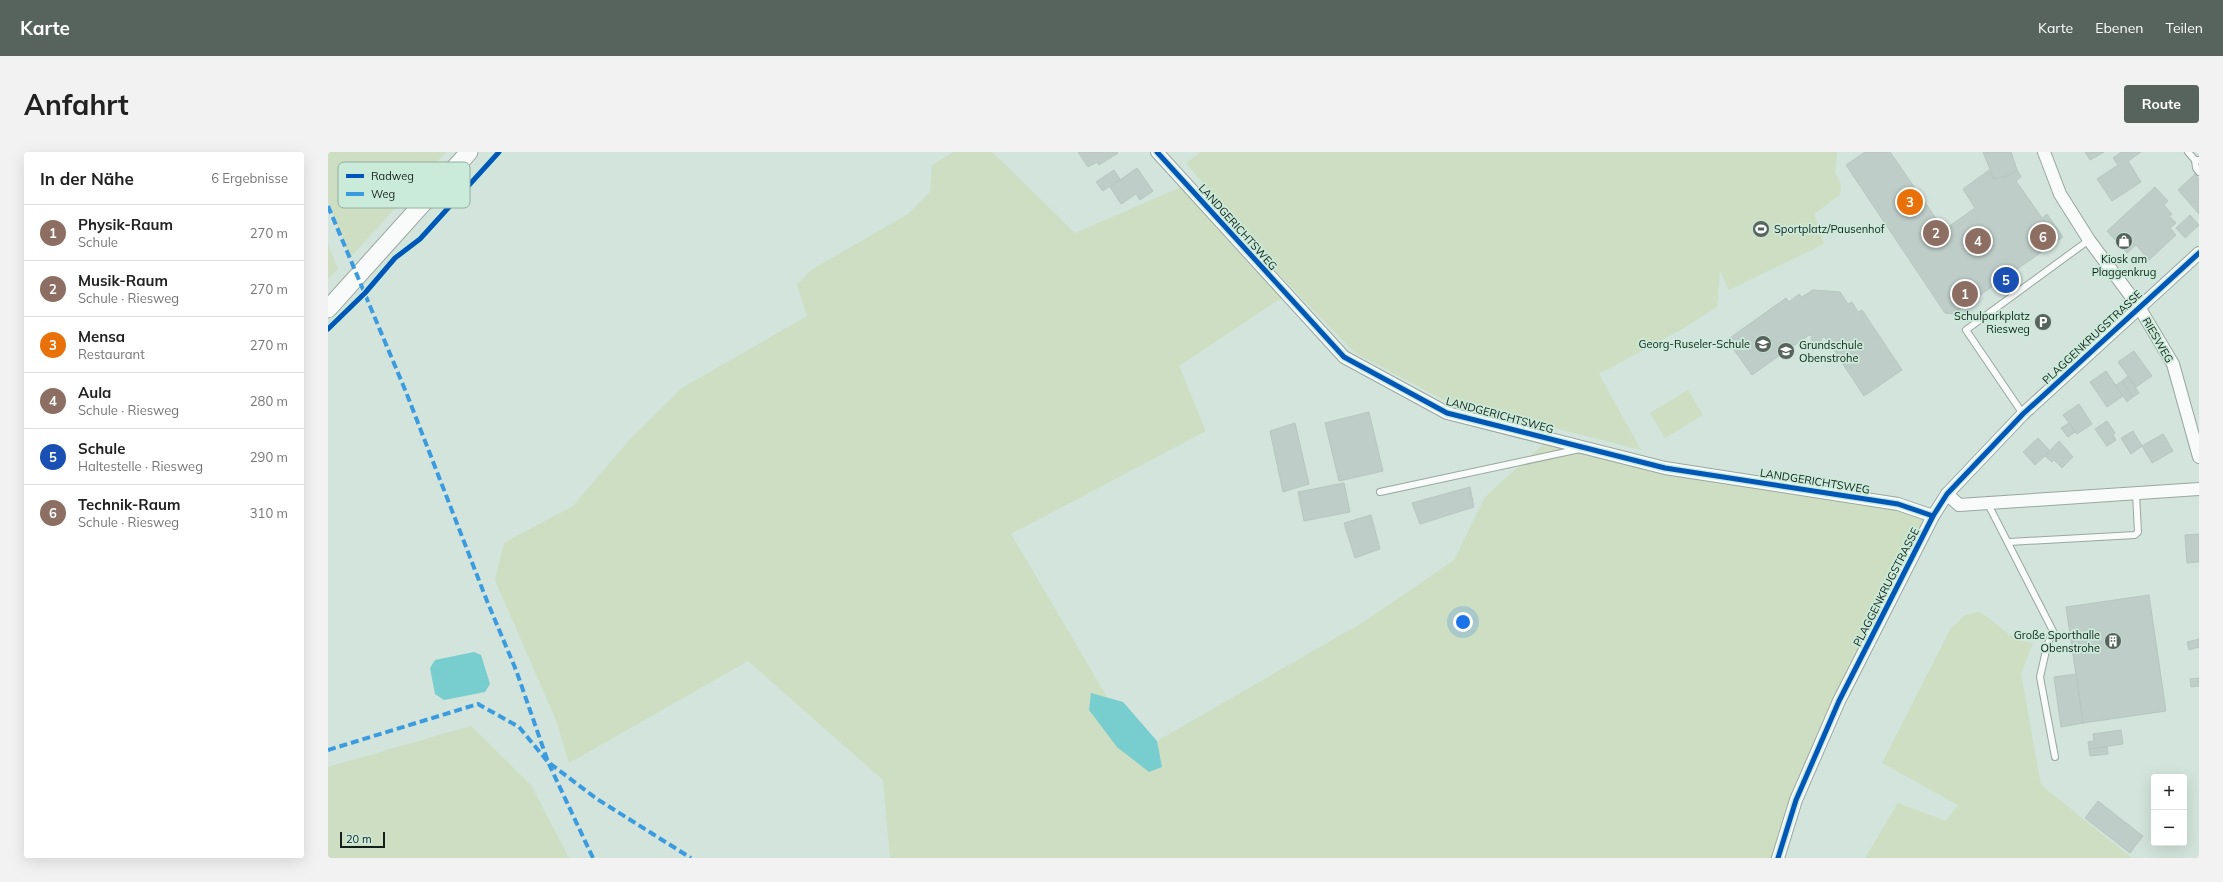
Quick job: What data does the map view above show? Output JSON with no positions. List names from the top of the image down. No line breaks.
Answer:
{"streets":{"street":["LANDGERICHTSWEG","PLAGGENKRUGSTRASSE","RIESWEG"]},"crossings":[["LANDGERICHTSWEG","PLAGGENKRUGSTRASSE"],["PLAGGENKRUGSTRASSE","RIESWEG"]],"places":{"sports":["Sportplatz/Pausenhof"],"shop":["Kiosk am Plaggenkrug"],"parking":["Schulparkplatz Riesweg"],"school or university":["Georg-Ruseler-Schule","Grundschule Obenstrohe"],"building":["Große Sporthalle Obenstrohe"]},"legend":["Radweg","Weg"],"scale_bar":"20 m","page":{"header":"Karte","nav":["Karte","Ebenen","Teilen"],"buttons":"Route","title":"Anfahrt","heading":["In der Nähe","6 Ergebnisse"],"pins":["3","2","6","4","5","1"],"list":[{"mark":"1","name":"Physik-Raum","note":"Schule","value":"270 m"},{"mark":"2","name":"Musik-Raum","note":"Schule · Riesweg","value":"270 m"},{"mark":"3","name":"Mensa","note":"Restaurant","value":"270 m"},{"mark":"4","name":"Aula","note":"Schule · Riesweg","value":"280 m"},{"mark":"5","name":"Schule","note":"Haltestelle · Riesweg","value":"290 m"},{"mark":"6","name":"Technik-Raum","note":"Schule · Riesweg","value":"310 m"}],"map_buttons":["+","−"],"scale":"20 m"}}
